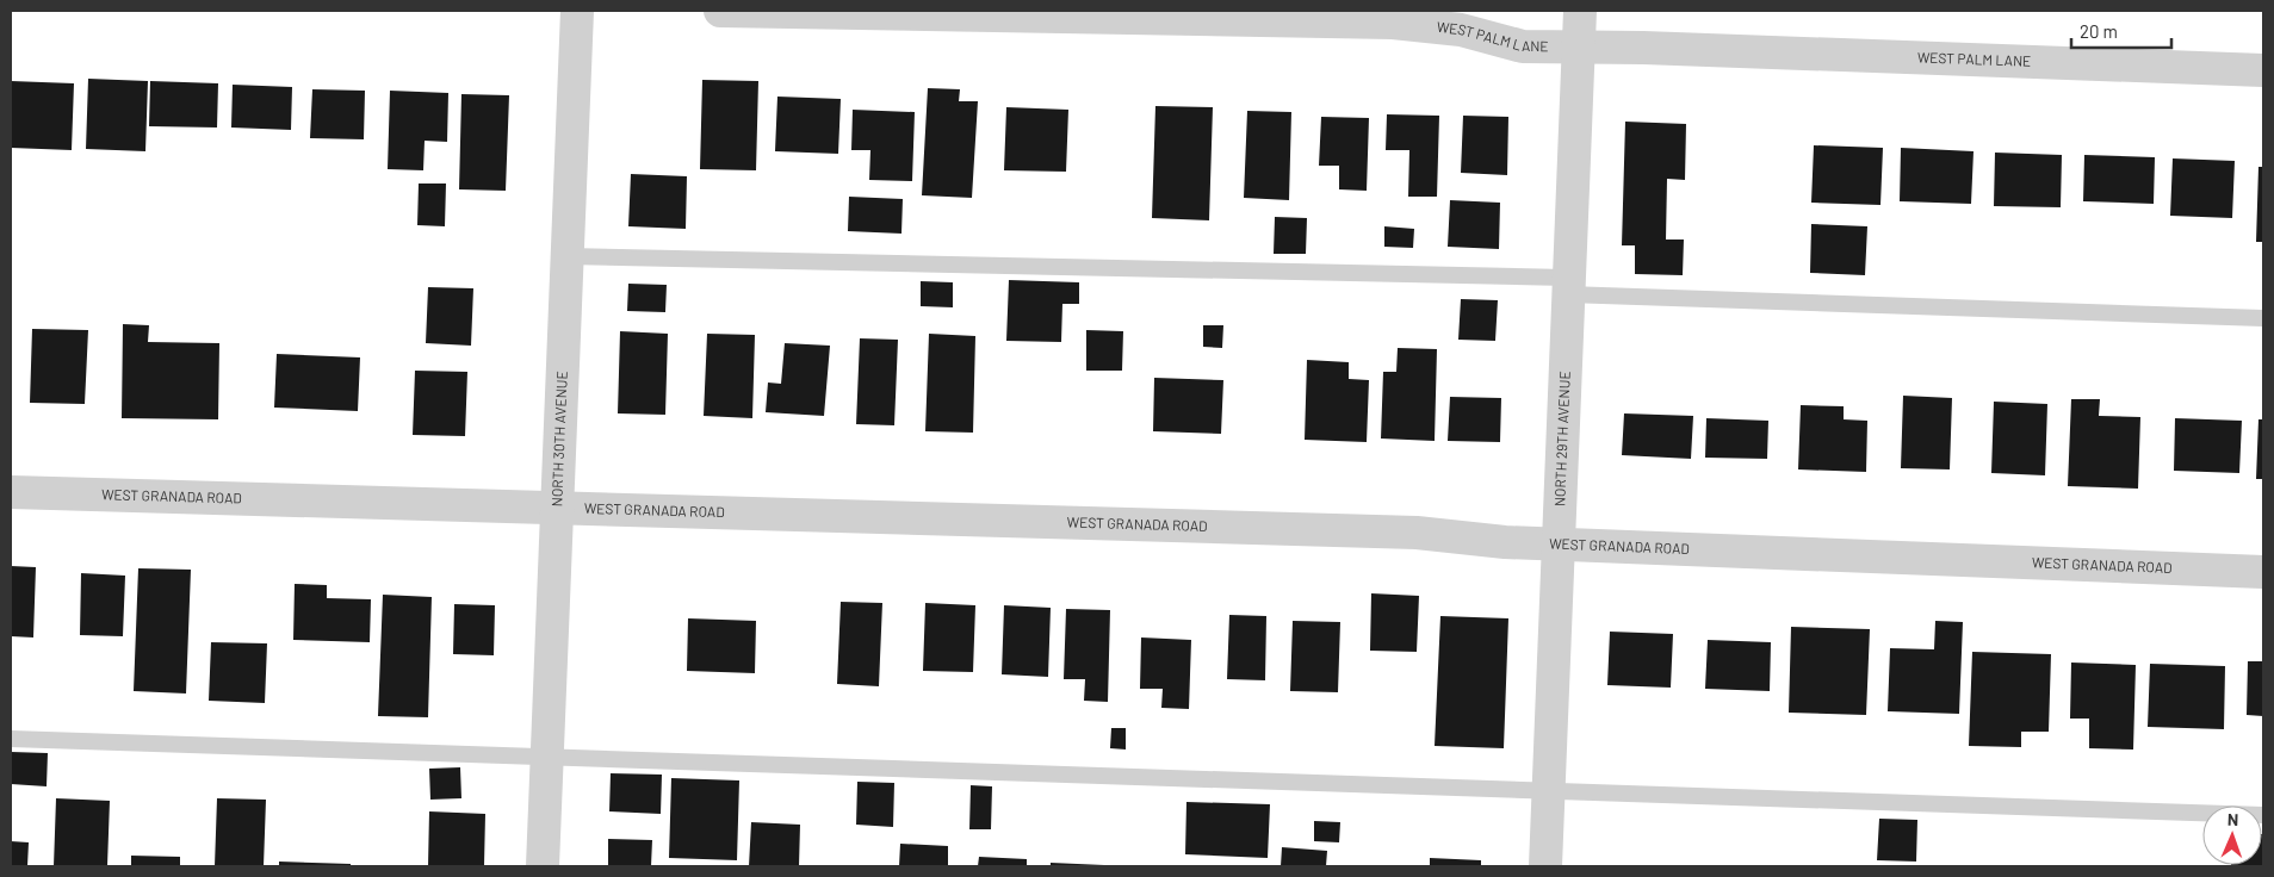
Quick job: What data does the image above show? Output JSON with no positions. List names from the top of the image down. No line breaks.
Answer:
{"streets":{"street":["WEST PALM LANE","NORTH 30TH AVENUE","NORTH 29TH AVENUE","WEST GRANADA ROAD"]},"crossings":[["WEST PALM LANE","NORTH 29TH AVENUE"],["NORTH 30TH AVENUE","WEST GRANADA ROAD"],["NORTH 29TH AVENUE","WEST GRANADA ROAD"]],"scale_bar":"20 m","north":"top"}
